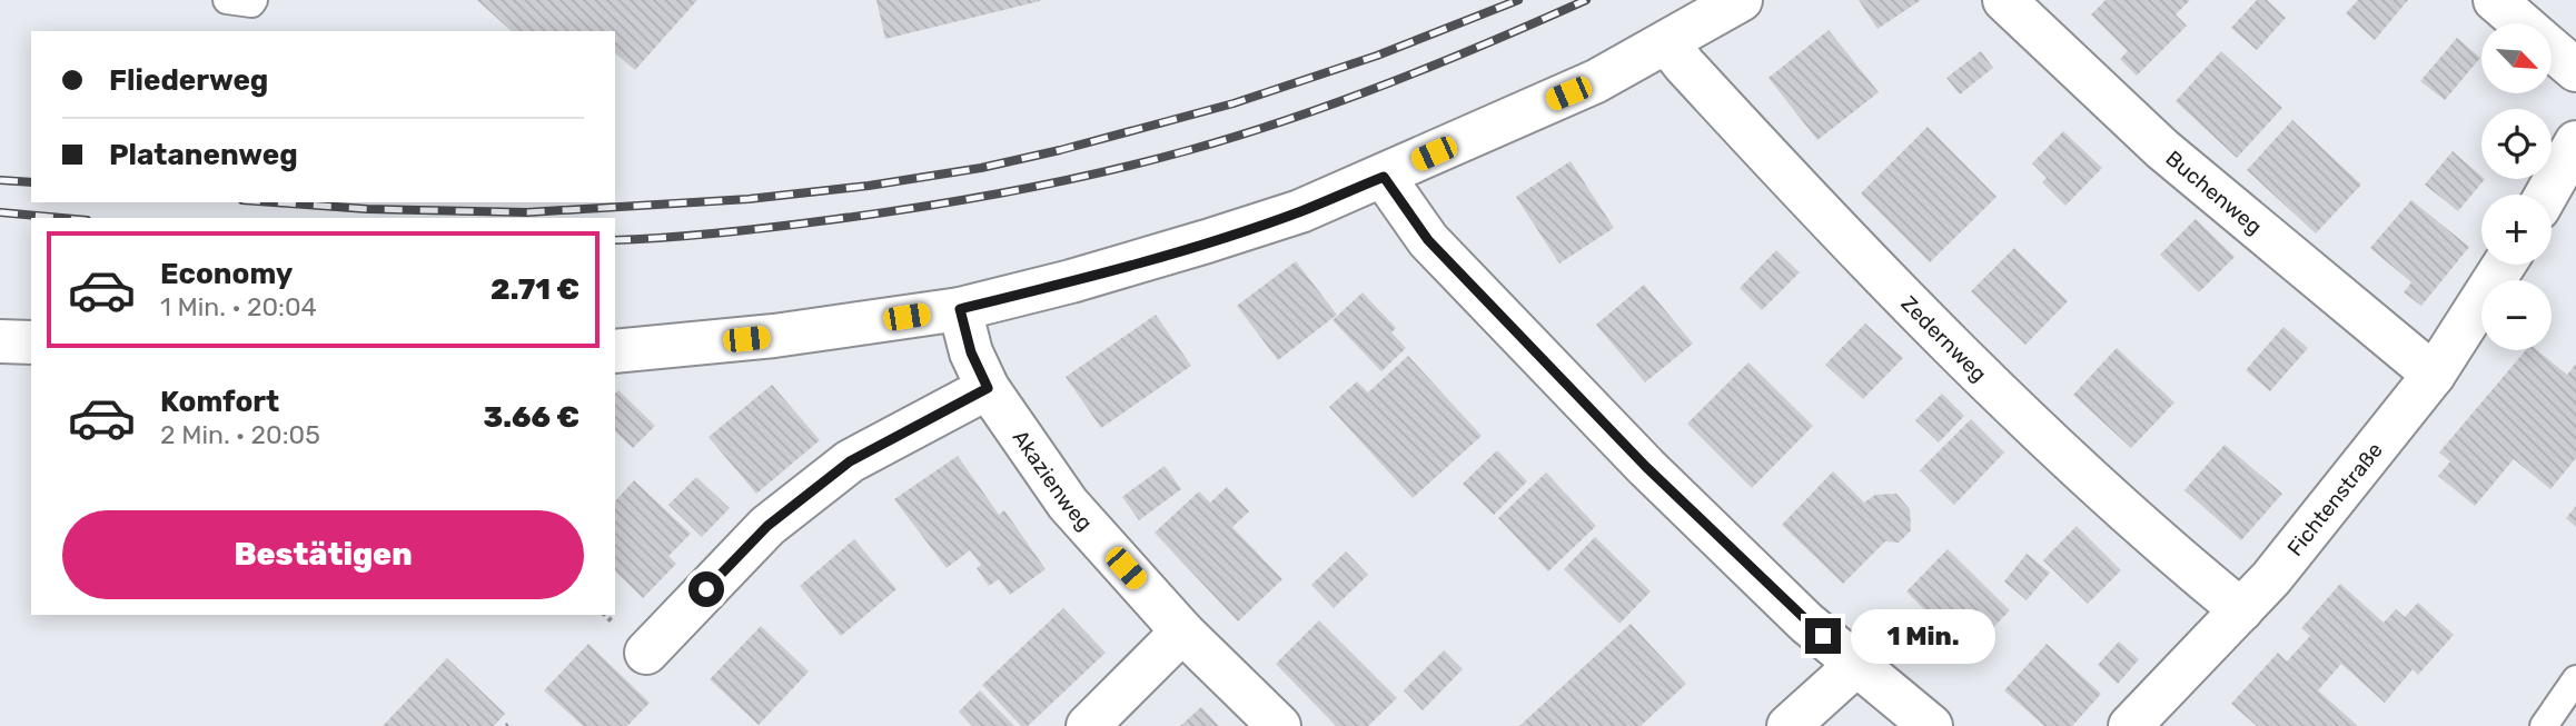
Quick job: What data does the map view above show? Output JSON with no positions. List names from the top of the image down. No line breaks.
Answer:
{"streets":{"street":["Buchenweg","Zedernweg","Akazienweg","Fichtenstraße"]},"crossings":[["Buchenweg","Fichtenstraße"],["Zedernweg","Fichtenstraße"]],"north":"bottom right","page":{"map_buttons":["+","−"],"banner":["Fliederweg","Platanenweg"],"list":[{"name":"Economy","note":"1 Min. · 20:04","value":"2.71 €"},{"name":"Komfort","note":"2 Min. · 20:05","value":"3.66 €"}],"buttons":"Bestätigen","bubble":"1 Min."}}
